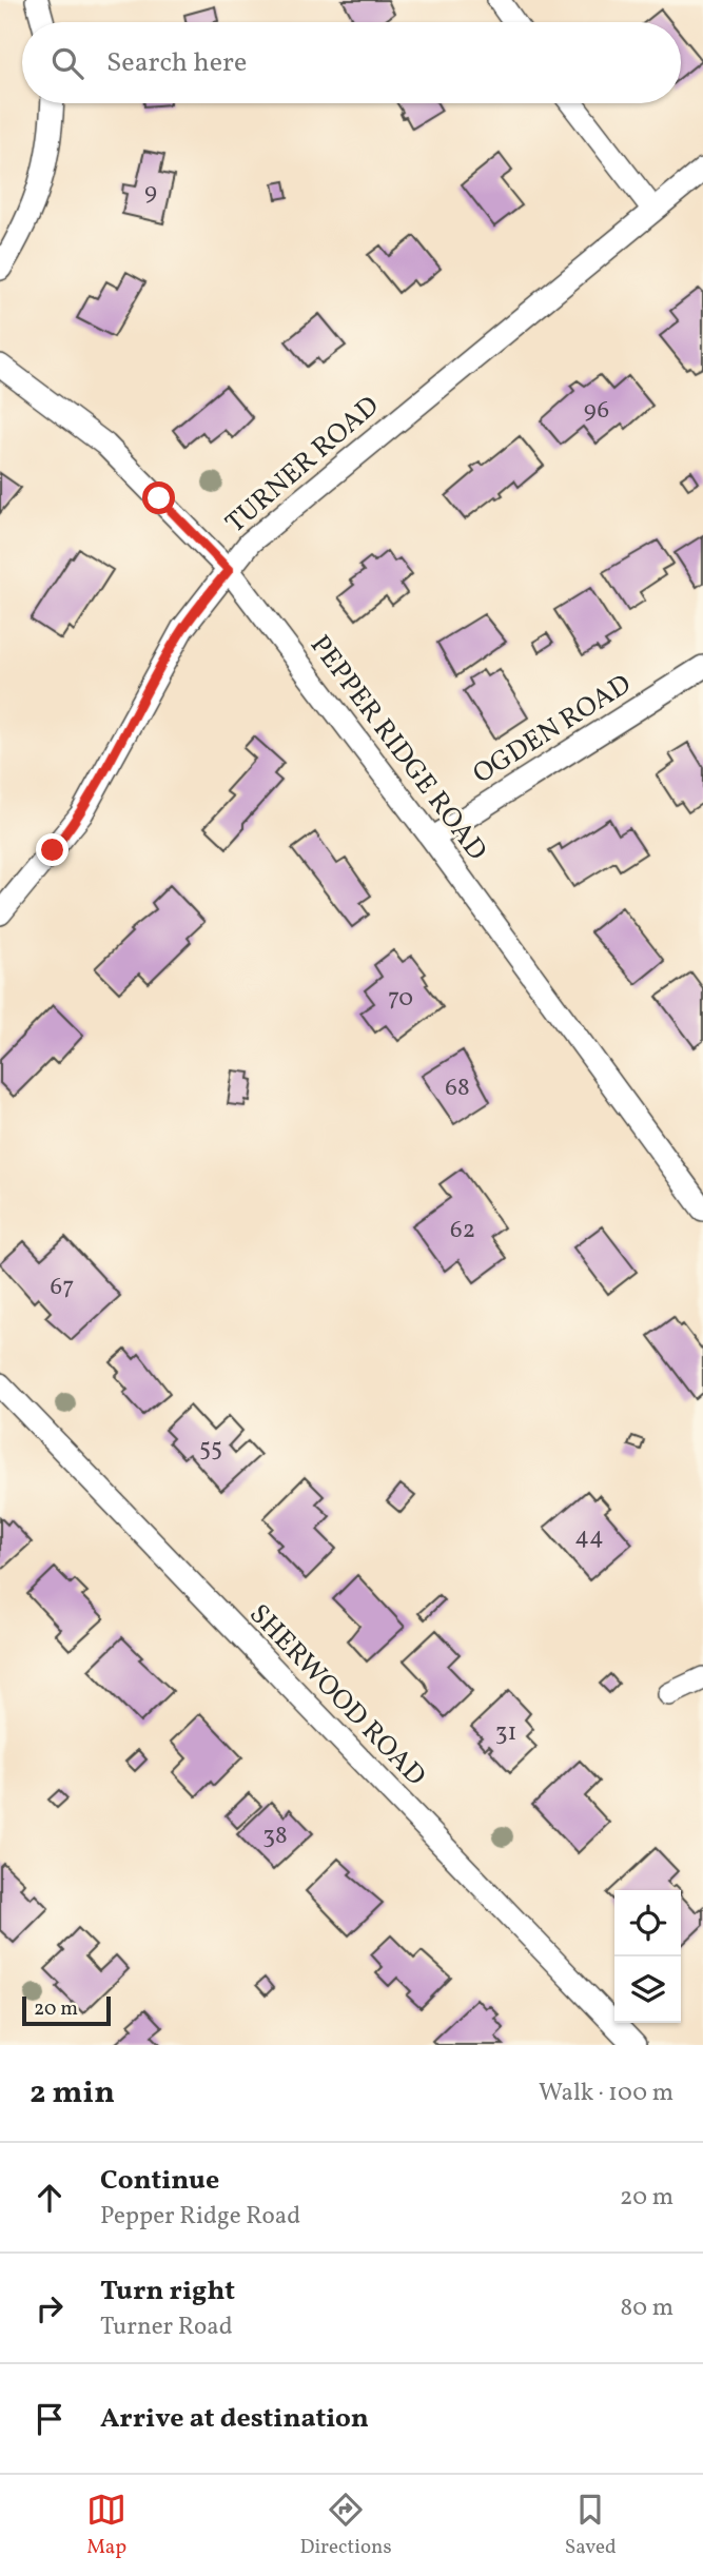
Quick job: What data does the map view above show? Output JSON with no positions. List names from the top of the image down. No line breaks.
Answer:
{"streets":{"street":["TURNER ROAD","OGDEN ROAD","PEPPER RIDGE ROAD","SHERWOOD ROAD"]},"crossings":[["TURNER ROAD","PEPPER RIDGE ROAD"],["OGDEN ROAD","PEPPER RIDGE ROAD"]],"house_numbers":["9","96","70","68","62","67","55","44","31","38"],"scale_bar":"20 m","page":{"search":"Search here","scale":"20 m","heading":["2 min","Walk · 100 m"],"list":[["Continue","Pepper Ridge Road","20 m"],["Turn right","Turner Road","80 m"],"Arrive at destination"],"nav":["Map","Directions","Saved"]}}
